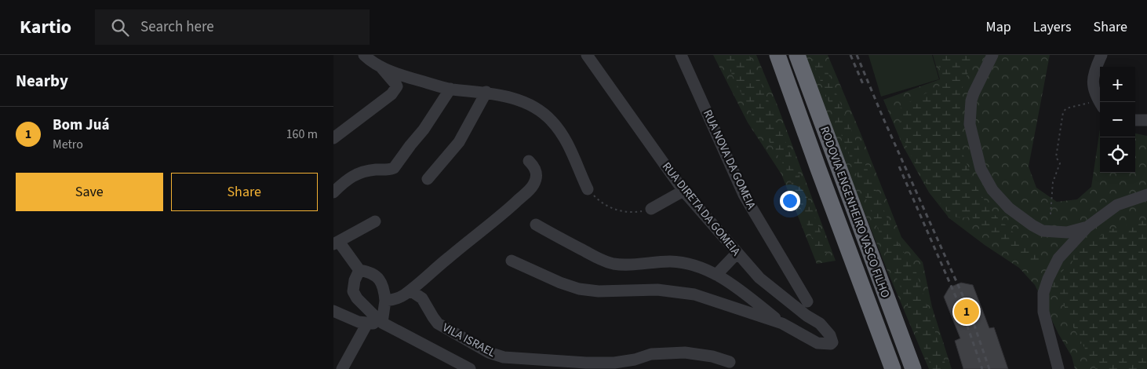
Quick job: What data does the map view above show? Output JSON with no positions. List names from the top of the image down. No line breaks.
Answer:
{"streets":{"highway":["RODOVIA ENGENHEIRO VASCO FILHO"],"street":["RUA NOVA DA GOMEIA","RUA DIRETA DA GOMEIA","VILA ISRAEL"]},"page":{"header":"Kartio","search":"Search here","nav":["Map","Layers","Share"],"heading":"Nearby","map_buttons":["+","−"],"list":[{"mark":"1","name":"Bom Juá","note":"Metro","value":"160 m"}],"buttons":["Save","Share"],"pins":"1"}}
